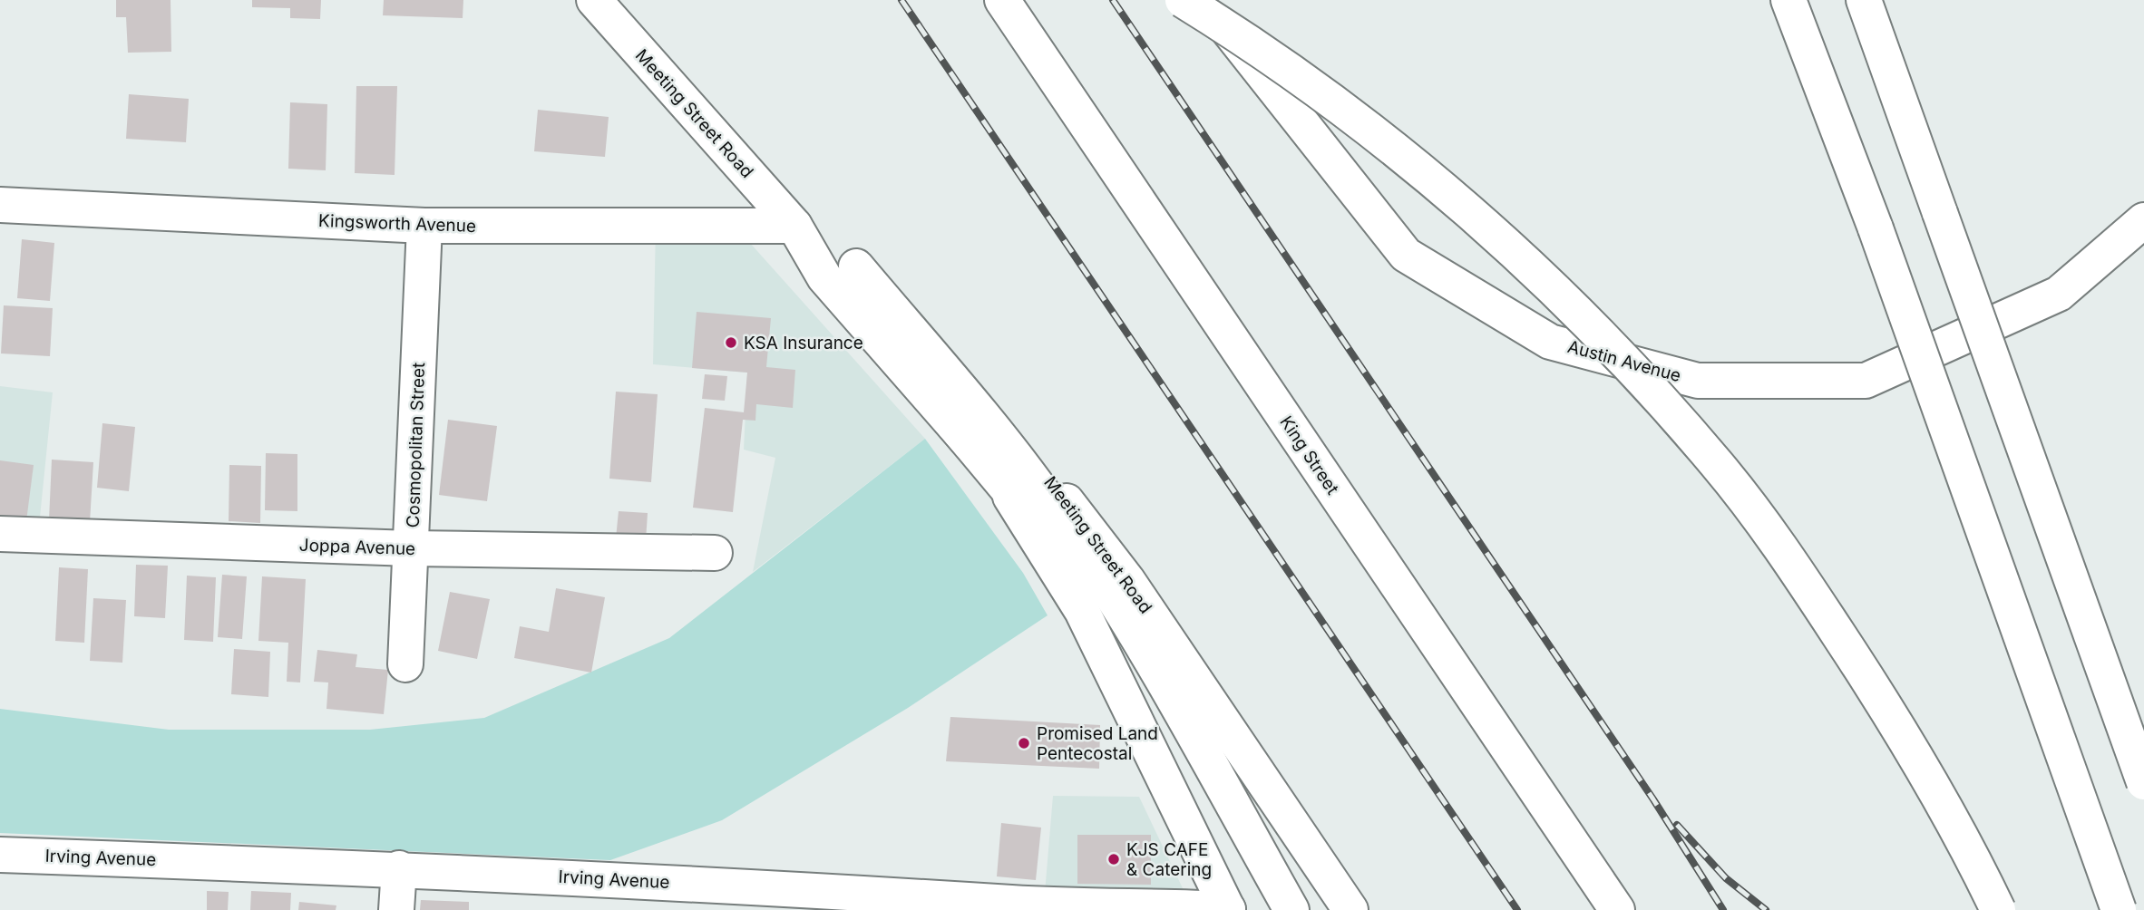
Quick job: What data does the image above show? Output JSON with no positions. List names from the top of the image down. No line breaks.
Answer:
{"streets":{"main road":["Meeting Street Road","Kingsworth Avenue","Austin Avenue","Cosmopolitan Street","King Street","Joppa Avenue","Irving Avenue"]},"crossings":[["Meeting Street Road","Kingsworth Avenue"],["Meeting Street Road","Irving Avenue"],["Kingsworth Avenue","Cosmopolitan Street"],["Cosmopolitan Street","Joppa Avenue"]],"places":["KSA Insurance","Promised Land Pentecostal","KJS CAFE & Catering"]}
